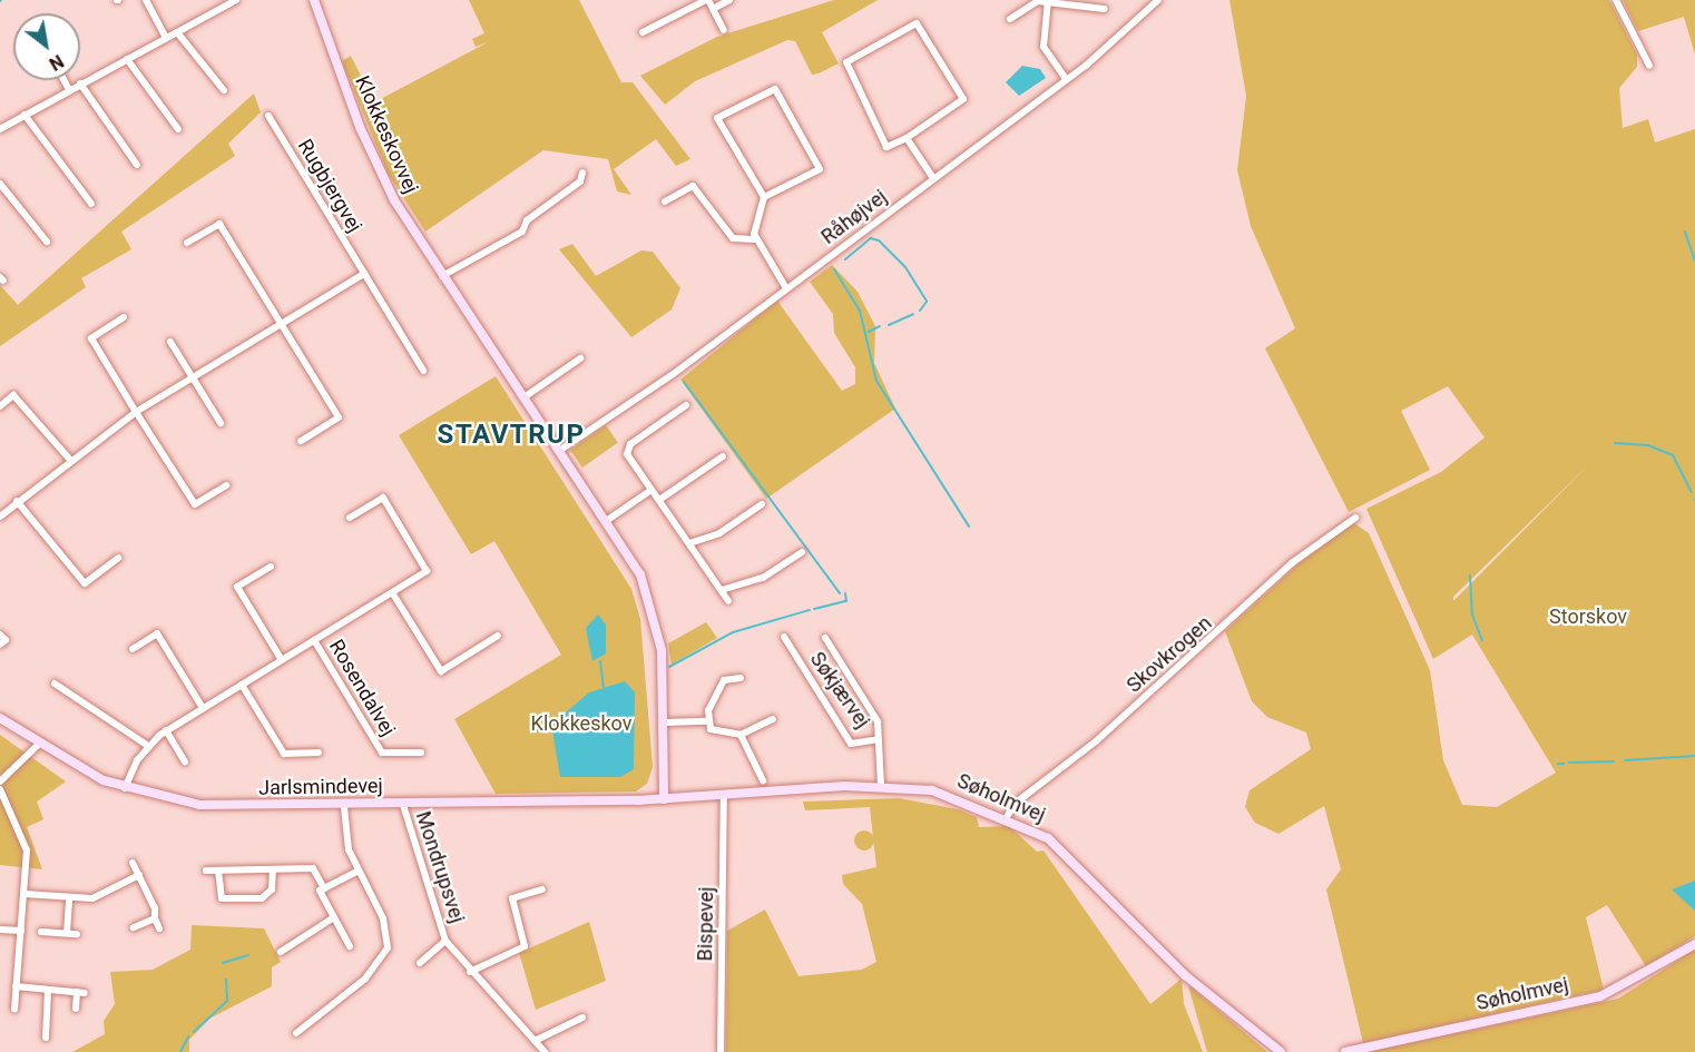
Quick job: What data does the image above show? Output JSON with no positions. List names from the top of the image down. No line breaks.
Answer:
{"streets":{"street":["Klokkeskovvej","Rugbjergvej","Råhøjvej","Skovkrogen","Rosendalvej","Søkjærvej","Jarlsmindevej","Søholmvej","Mondrupsvej","Bispevej"]},"crossings":[["Klokkeskovvej","Råhøjvej"],["Klokkeskovvej","Jarlsmindevej"],["Klokkeskovvej","Søholmvej"],["Skovkrogen","Søholmvej"],["Rosendalvej","Jarlsmindevej"],["Søkjærvej","Søholmvej"],["Jarlsmindevej","Søholmvej"],["Jarlsmindevej","Mondrupsvej"],["Søholmvej","Bispevej"]],"districts":["STAVTRUP"],"parks":["Storskov","Klokkeskov"],"north":"bottom right"}
